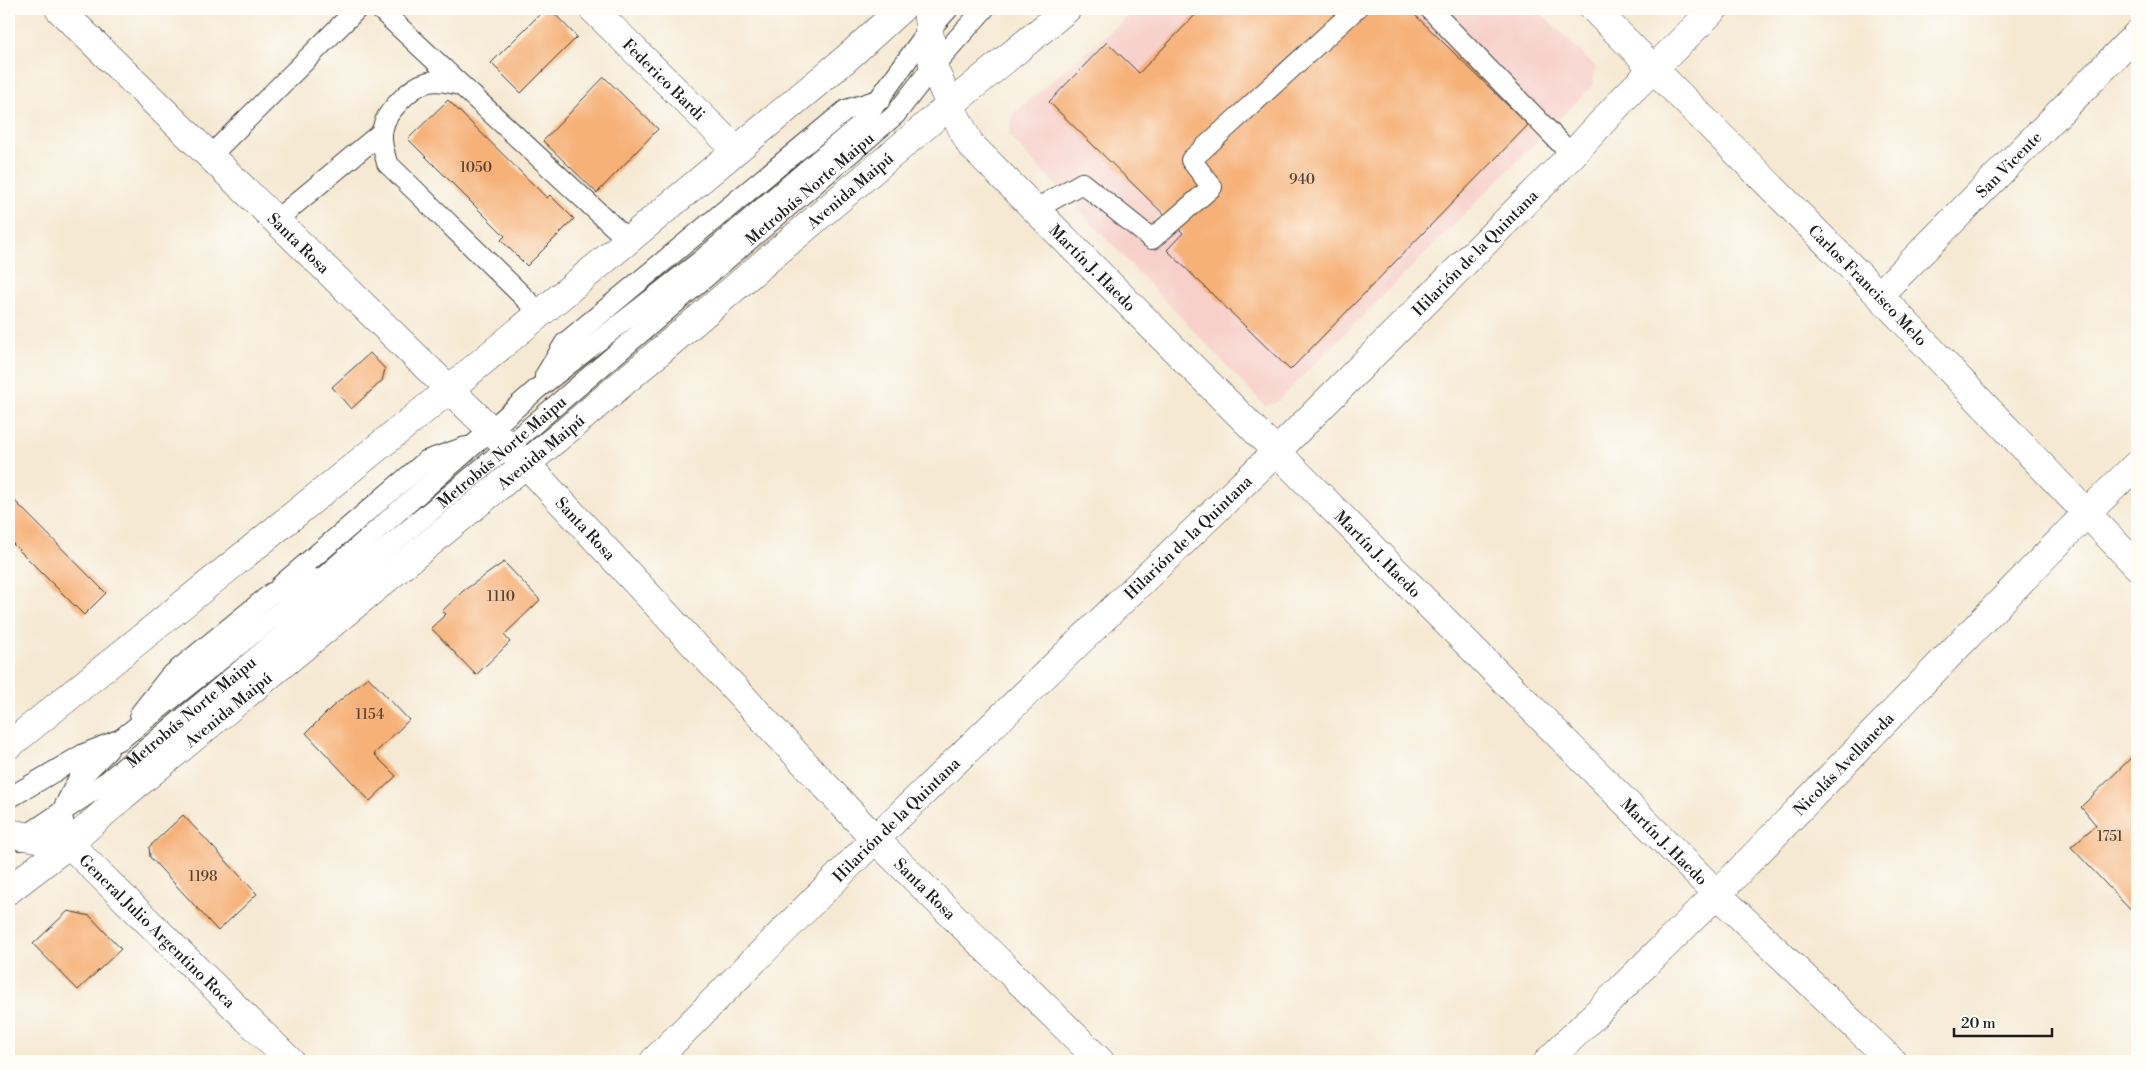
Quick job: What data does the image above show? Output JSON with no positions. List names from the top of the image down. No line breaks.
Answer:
{"streets":{"street":["Federico Bardi","San Vicente","Avenida Maipú","Santa Rosa","Hilarión de la Quintana","Martín J. Haedo","Carlos Francisco Melo","Nicolás Avellaneda","General Julio Argentino Roca"],"lane":["Metrobús Norte Maipu"]},"crossings":[["San Vicente","Carlos Francisco Melo"],["Metrobús Norte Maipu","Avenida Maipú"],["Metrobús Norte Maipu","Santa Rosa"],["Metrobús Norte Maipu","Martín J. Haedo"],["Metrobús Norte Maipu","General Julio Argentino Roca"],["Avenida Maipú","Santa Rosa"],["Avenida Maipú","Martín J. Haedo"],["Avenida Maipú","General Julio Argentino Roca"],["Santa Rosa","Hilarión de la Quintana"],["Hilarión de la Quintana","Martín J. Haedo"],["Hilarión de la Quintana","Carlos Francisco Melo"],["Martín J. Haedo","Nicolás Avellaneda"],["Carlos Francisco Melo","Nicolás Avellaneda"]],"house_numbers":["1050","940","1110","1154","1751","1198"],"scale_bar":"20 m"}
